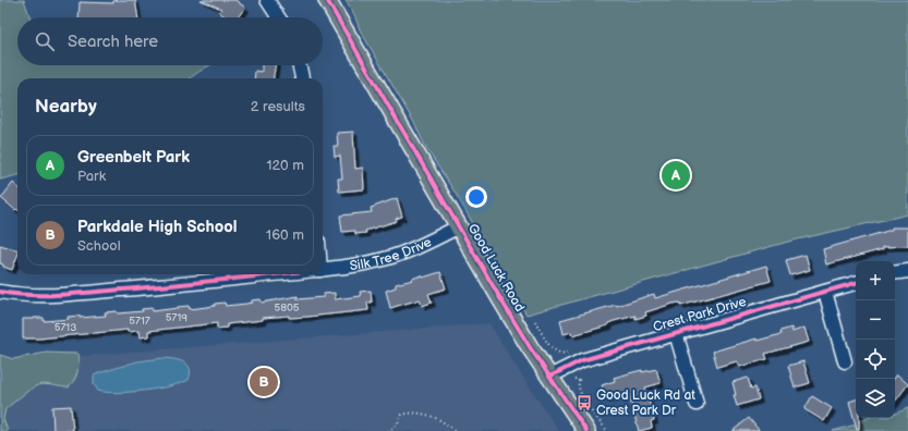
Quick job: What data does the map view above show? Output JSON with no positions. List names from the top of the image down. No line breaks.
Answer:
{"streets":{"main road":["Good Luck Road"],"street":["Silk Tree Drive","Crest Park Drive"]},"crossings":[["Silk Tree Drive","Good Luck Road"],["Good Luck Road","Crest Park Drive"]],"places":{"bus stop":["Good Luck Rd at Crest Park Dr"]},"house_numbers":["5805","5719","5717","5713"],"page":{"search":"Search here","heading":["Nearby","2 results"],"list":[{"mark":"A","name":"Greenbelt Park","note":"Park","value":"120 m"},{"mark":"B","name":"Parkdale High School","note":"School","value":"160 m"}],"pins":["A","B"],"map_buttons":["+","−"]}}
